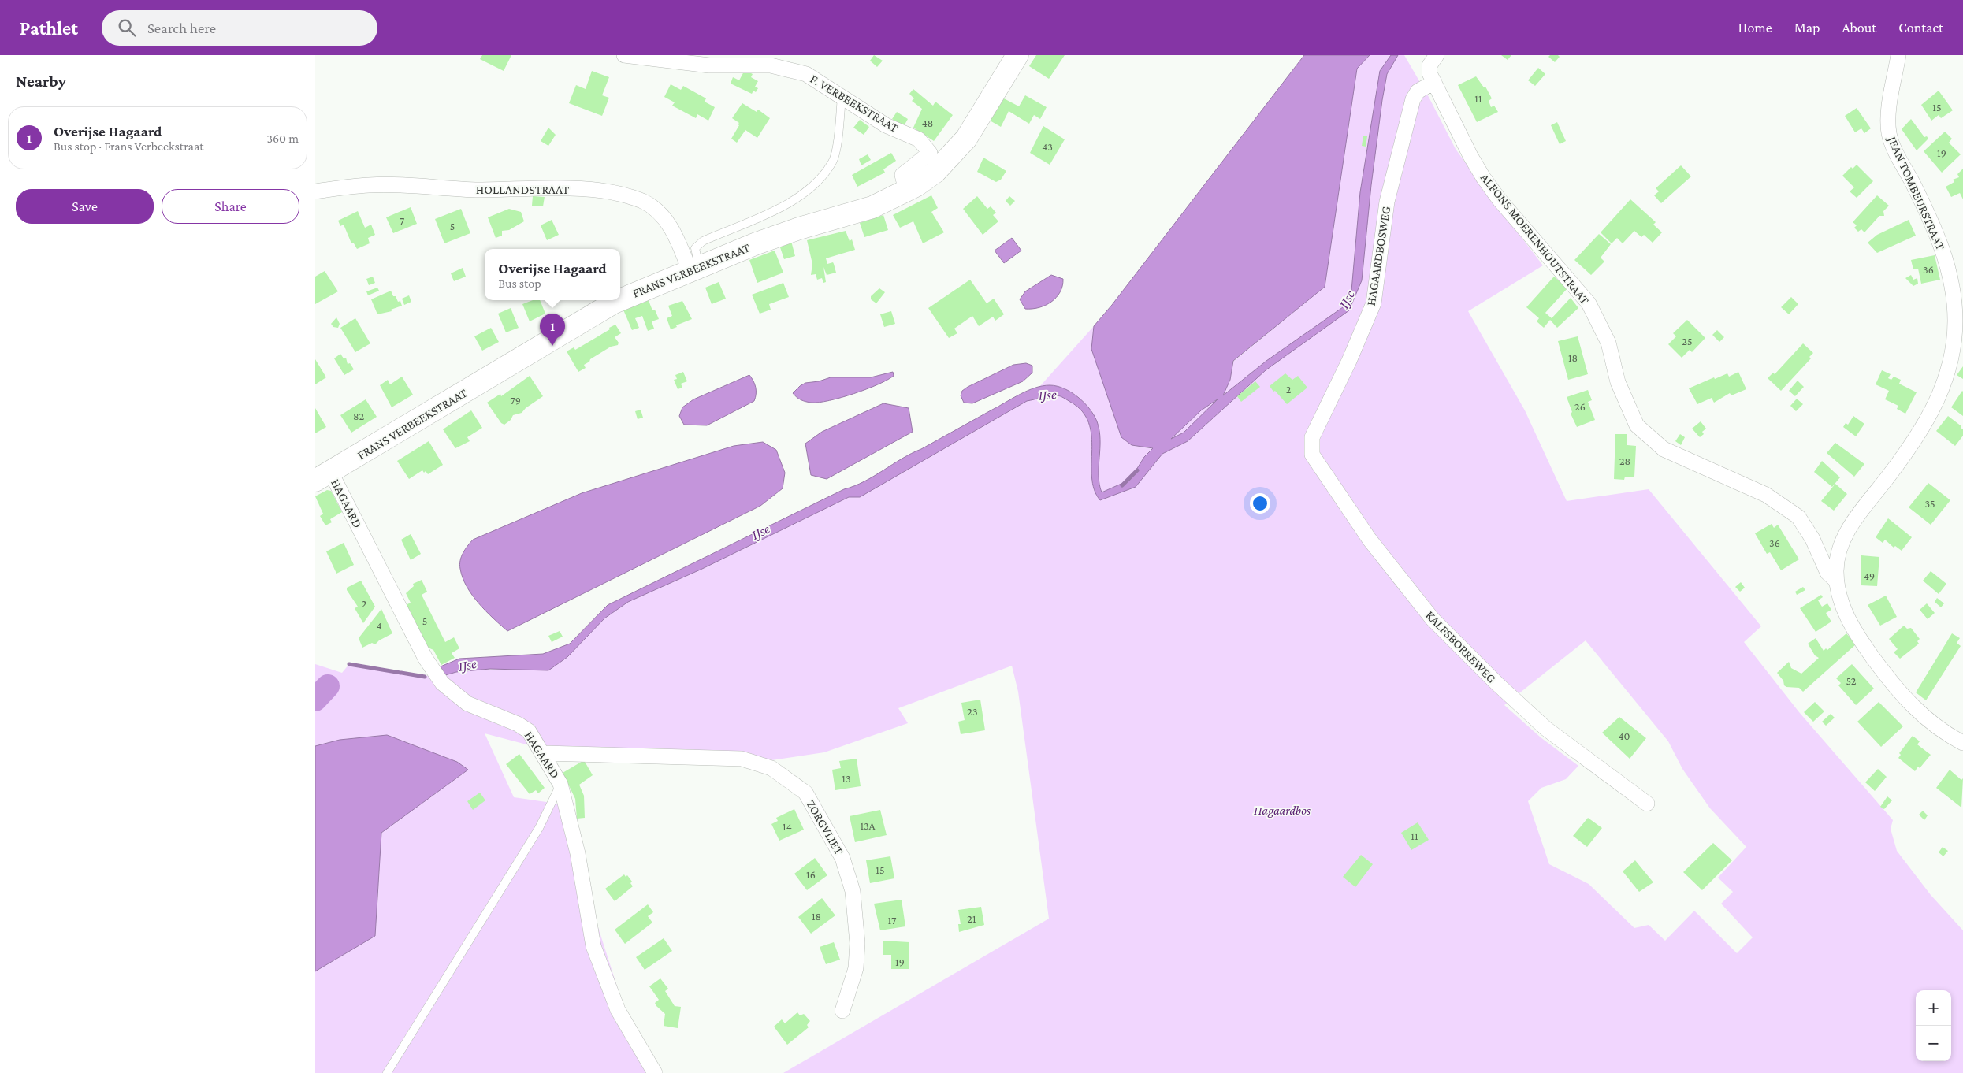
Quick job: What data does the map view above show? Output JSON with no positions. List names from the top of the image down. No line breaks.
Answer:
{"streets":{"main road":["FRANS VERBEEKSTRAAT"],"street":["F. VERBEEKSTRAAT","HOLLANDSTRAAT","JEAN TOMBEURSTRAAT","ALFONS MOERENHOUTSTRAAT","HAGAARDBOSWEG","HAGAARD","KALFSBORREWEG","ZORGVLIET"]},"crossings":[["F. VERBEEKSTRAAT","FRANS VERBEEKSTRAAT"],["HOLLANDSTRAAT","FRANS VERBEEKSTRAAT"],["JEAN TOMBEURSTRAAT","ALFONS MOERENHOUTSTRAAT"],["ALFONS MOERENHOUTSTRAAT","HAGAARDBOSWEG"],["HAGAARDBOSWEG","KALFSBORREWEG"],["FRANS VERBEEKSTRAAT","HAGAARD"],["HAGAARD","ZORGVLIET"]],"water":["IJse"],"parks":["Hagaardbos"],"house_numbers":["11","15","48","43","19","7","5","36","25","18","2","79","26","82","28","35","36","49","2","5","4","52","23","40","13","13A","14","11","15","16","18","21","17","19"],"page":{"header":"Pathlet","search":"Search here","nav":["Home","Map","About","Contact"],"heading":"Nearby","list":[{"mark":"1","name":"Overijse Hagaard","note":"Bus stop · Frans Verbeekstraat","value":"360 m"}],"buttons":["Save","Share"],"popup":["Overijse Hagaard","Bus stop"],"pins":"1","map_buttons":["+","−"]}}
